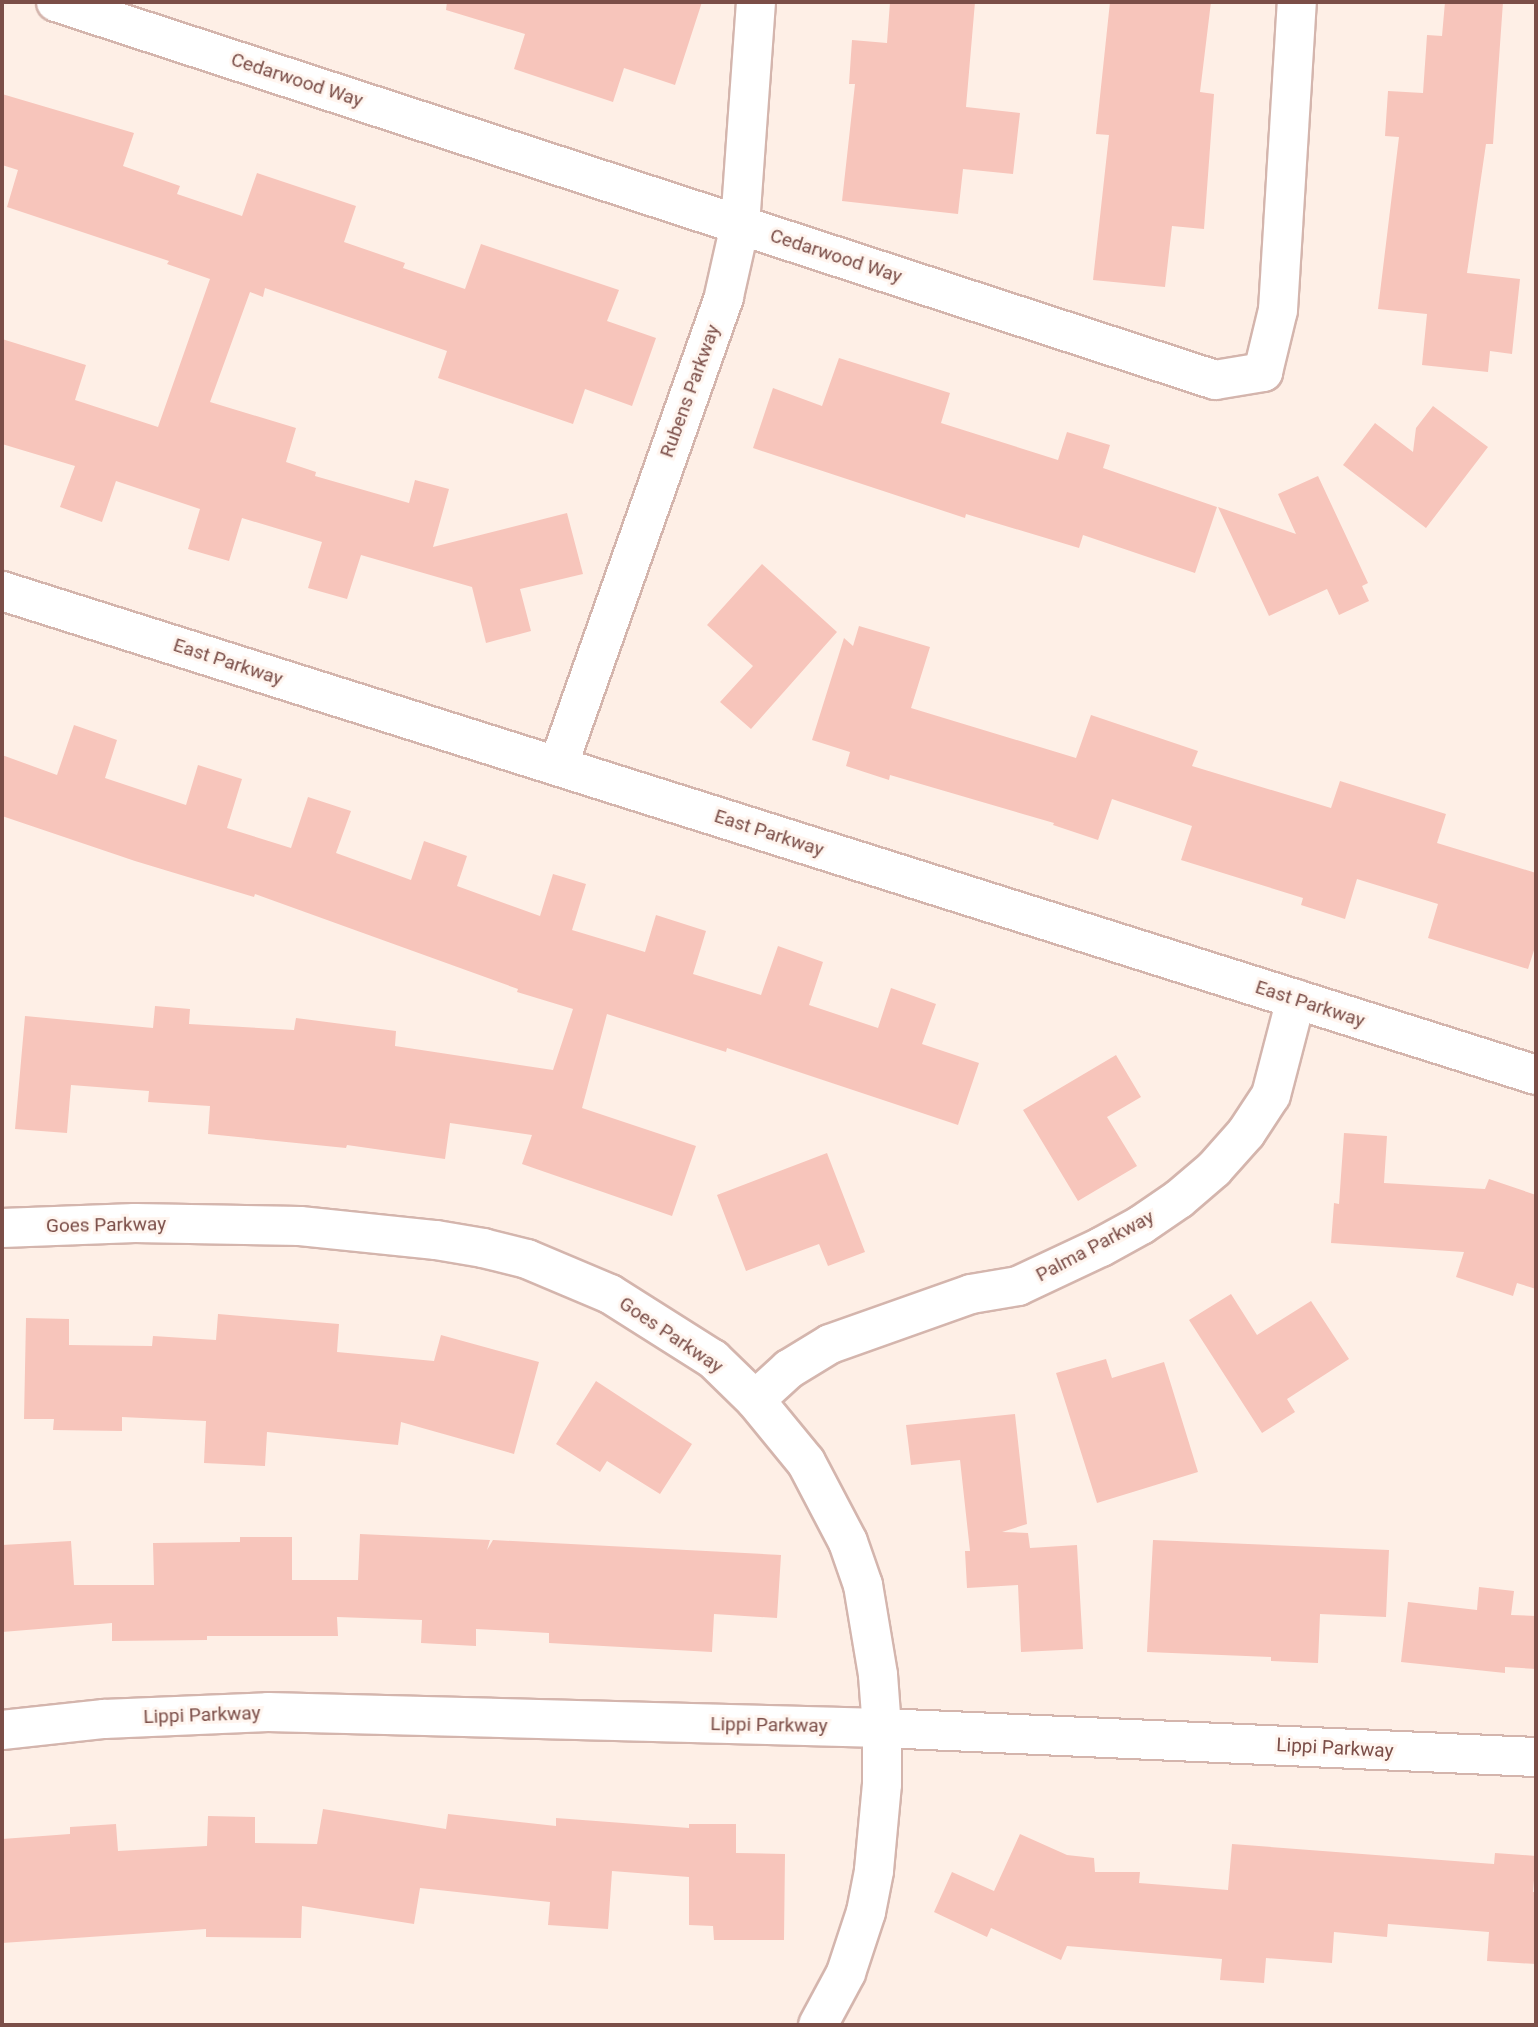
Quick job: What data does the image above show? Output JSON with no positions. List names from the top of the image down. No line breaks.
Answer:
{"streets":{"street":["Cedarwood Way","Rubens Parkway","East Parkway","Goes Parkway","Palma Parkway","Lippi Parkway"]},"crossings":[["Cedarwood Way","Rubens Parkway"],["Rubens Parkway","East Parkway"],["East Parkway","Palma Parkway"],["Goes Parkway","Palma Parkway"],["Goes Parkway","Lippi Parkway"]]}
